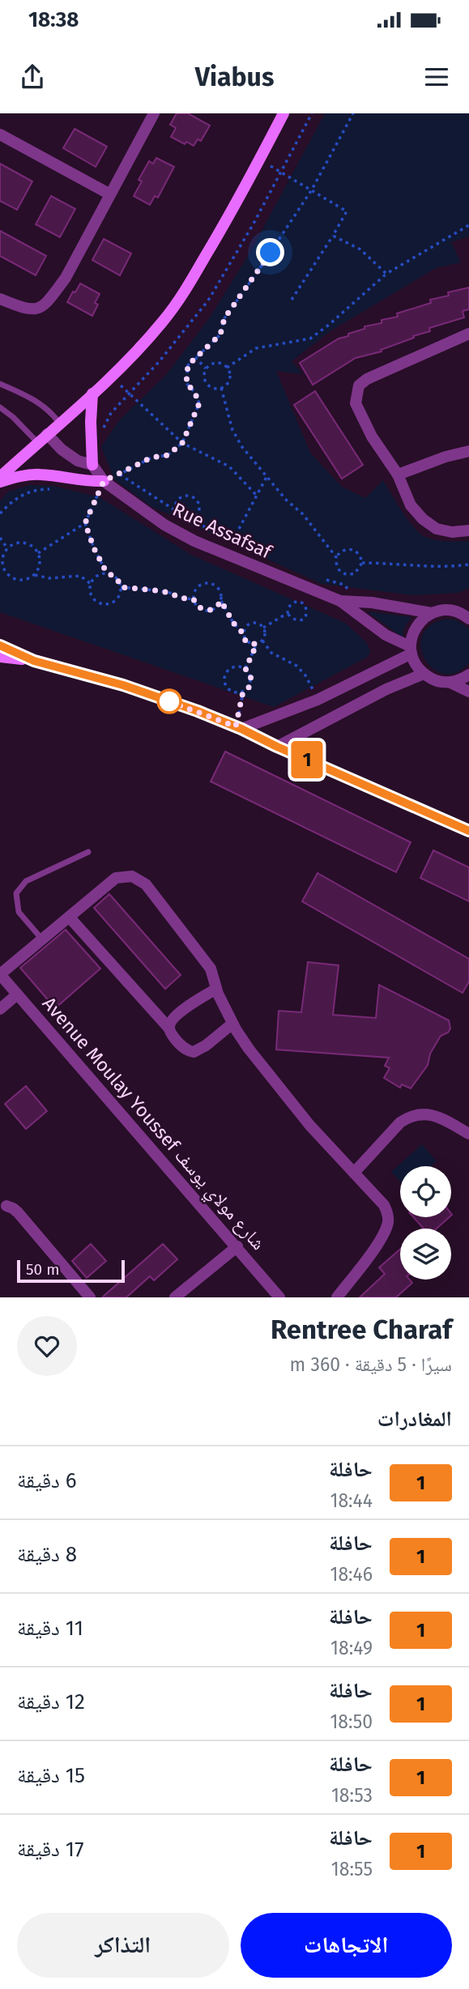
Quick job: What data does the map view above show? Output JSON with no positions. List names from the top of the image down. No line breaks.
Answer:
{"streets":{"street":["Rue Assafsaf","Avenue Moulay Youssef شارع مولاي يوسف"]},"lines":["bus line 1"],"scale_bar":"50 m","page":{"status":"18:38","header":"Viabus","on_map":"1","scale":"50 m","heading":[["Rentree Charaf","سيرًا · 5 دقيقة · 360 m"],"المغادرات"],"list":[{"mark":"1","name":"حافلة","note":"18:44","value":"6 دقيقة"},{"mark":"1","name":"حافلة","note":"18:46","value":"8 دقيقة"},{"mark":"1","name":"حافلة","note":"18:49","value":"11 دقيقة"},{"mark":"1","name":"حافلة","note":"18:50","value":"12 دقيقة"},{"mark":"1","name":"حافلة","note":"18:53","value":"15 دقيقة"},{"mark":"1","name":"حافلة","note":"18:55","value":"17 دقيقة"}],"buttons":["الاتجاهات","التذاكر"]}}
